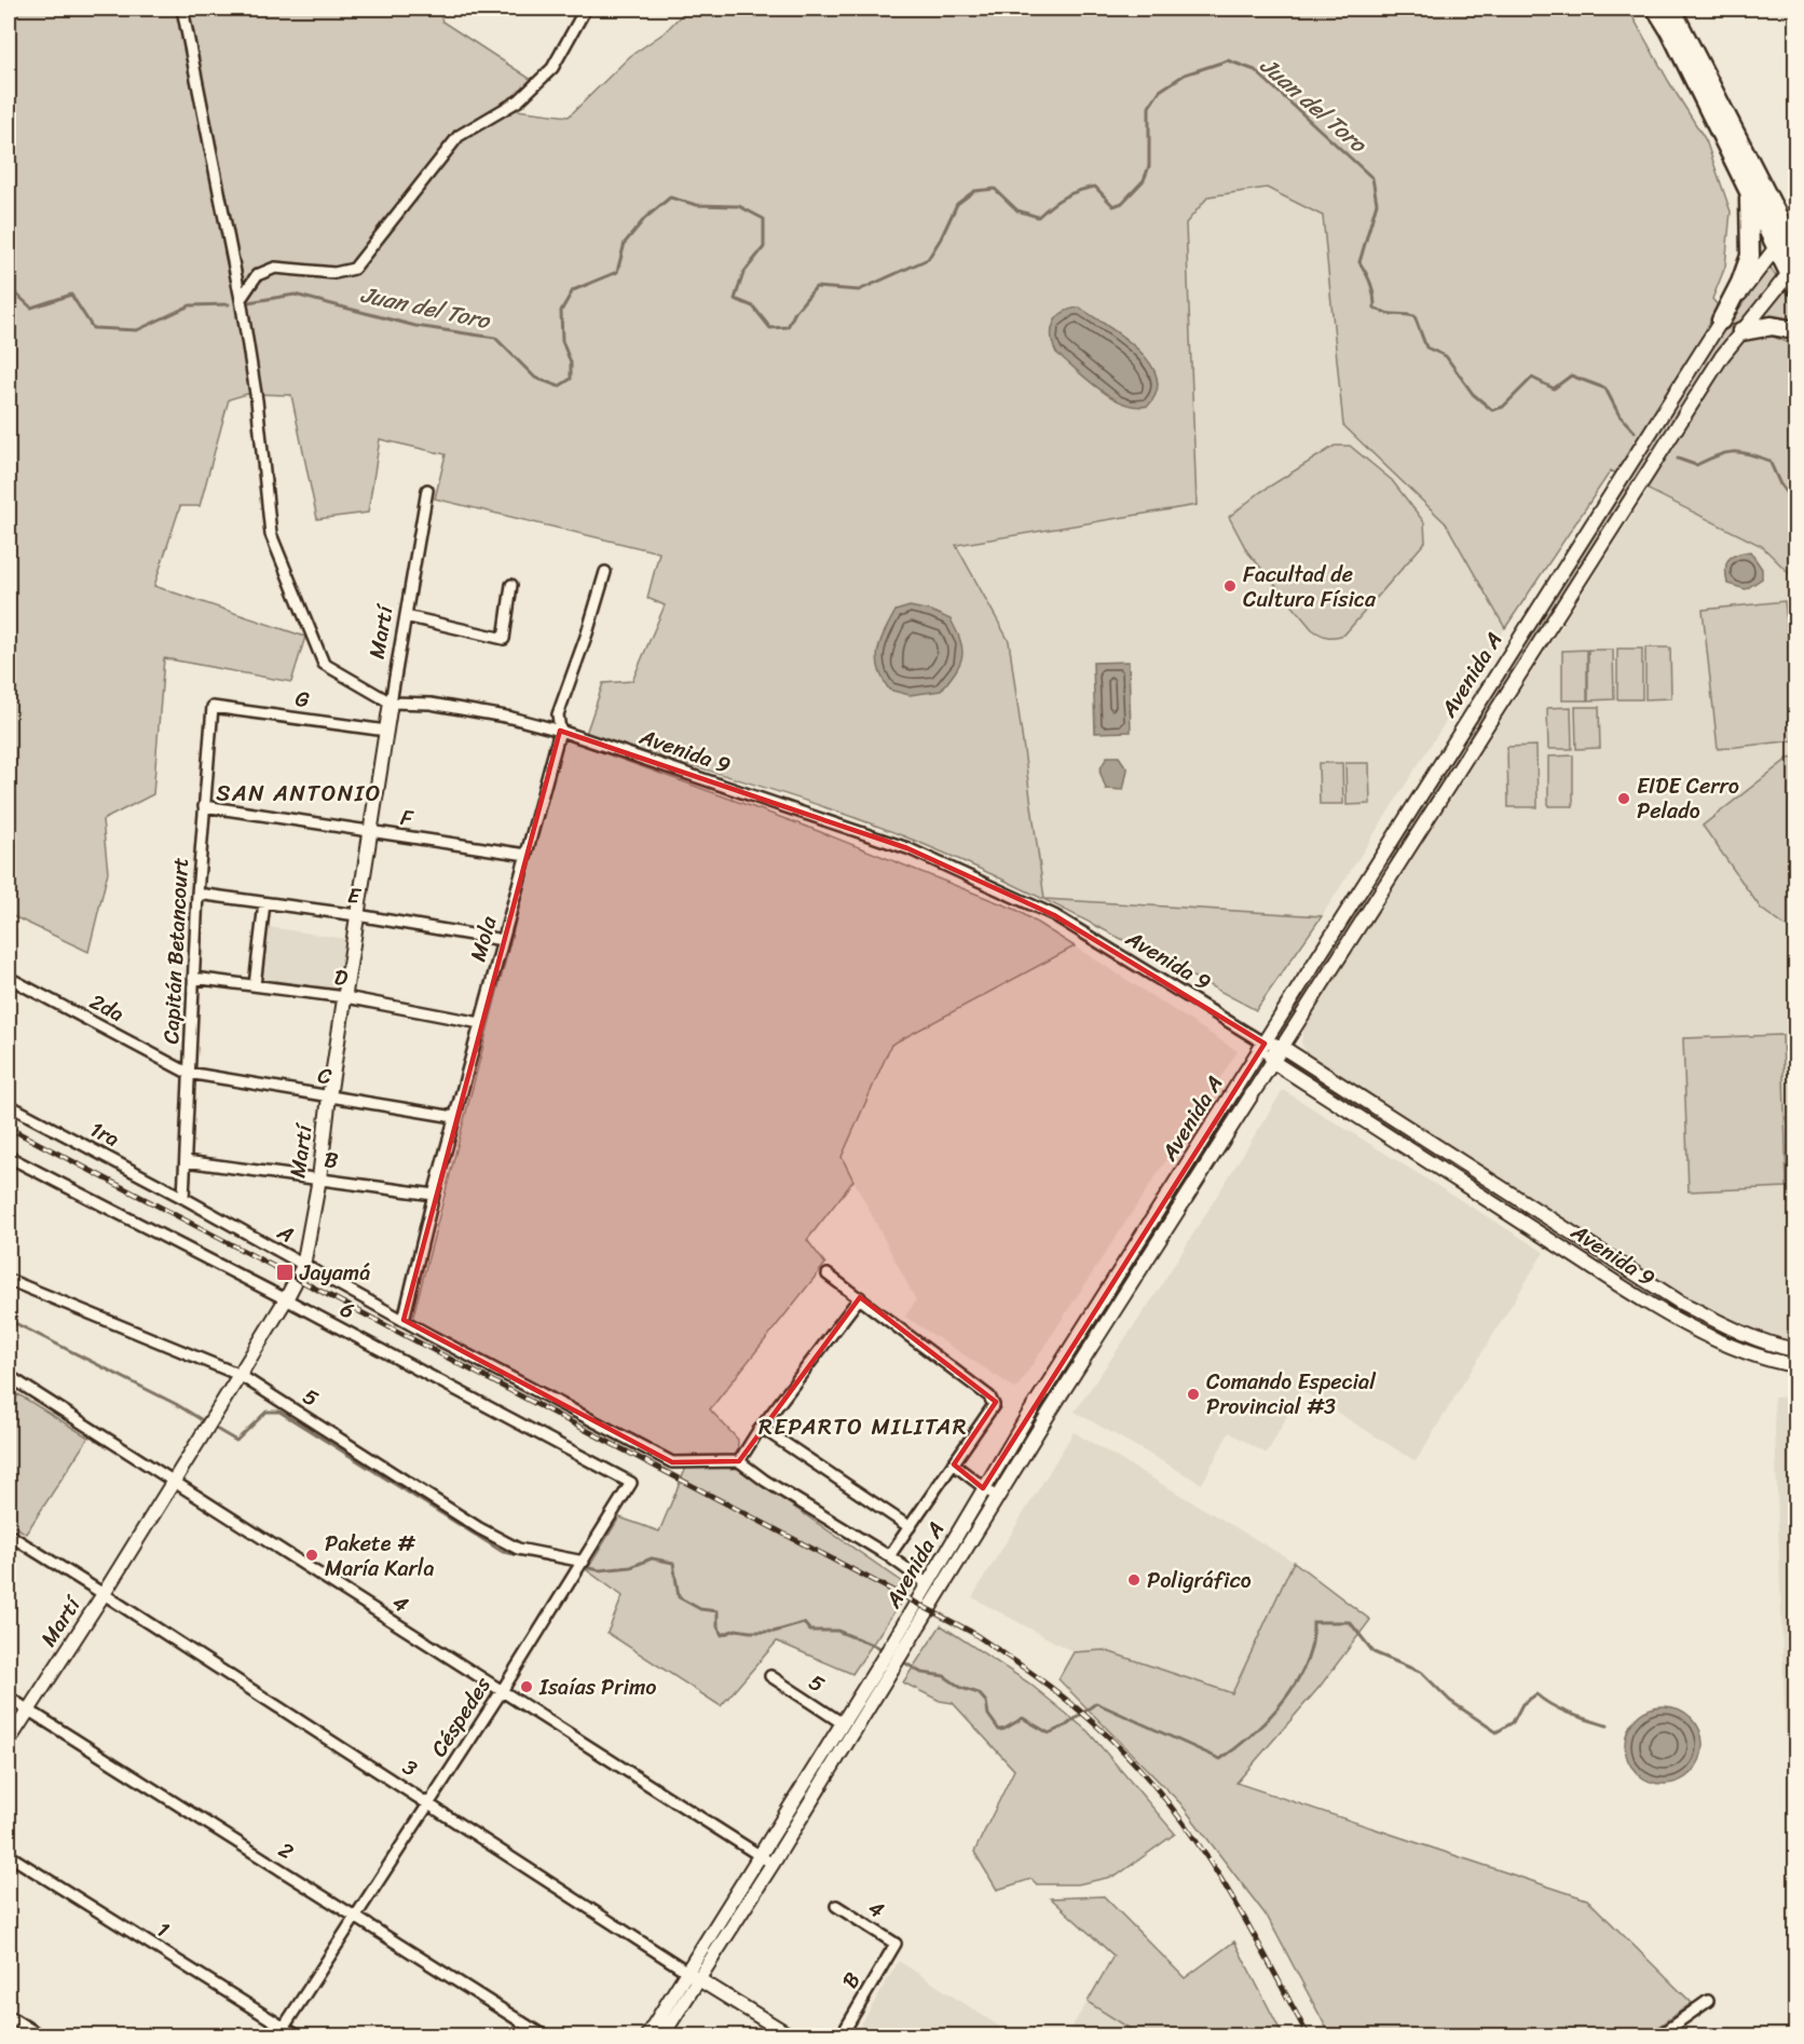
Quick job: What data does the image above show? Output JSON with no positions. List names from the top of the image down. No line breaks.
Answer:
{"streets":{"main road":["Martí","Avenida A","Avenida 9","3"],"street":["G","F","E","Mola","Capitán Betancourt","D","2da","C","1ra","B","A","6","5","4","Céspedes","2","1"]},"crossings":[["Martí","G"],["Martí","Avenida 9"],["Martí","F"],["Martí","E"],["Martí","D"],["Martí","C"],["Martí","B"],["Martí","A"],["Martí","6"],["Martí","5"],["Martí","4"],["Martí","3"],["Martí","2"],["Avenida A","Avenida 9"],["Avenida A","5"],["Avenida A","4"],["Avenida A","3"],["G","Capitán Betancourt"],["Avenida 9","Mola"],["F","Mola"],["F","Capitán Betancourt"],["E","Mola"],["E","Capitán Betancourt"],["Mola","D"],["Mola","C"],["Mola","B"],["Mola","A"],["Capitán Betancourt","D"],["Capitán Betancourt","2da"],["Capitán Betancourt","C"],["Capitán Betancourt","1ra"],["Capitán Betancourt","B"],["Capitán Betancourt","A"],["2da","C"],["1ra","A"],["B","4"],["6","Céspedes"],["5","Céspedes"],["4","Céspedes"],["Céspedes","3"],["Céspedes","2"],["Céspedes","1"]],"districts":["SAN ANTONIO","REPARTO MILITAR"],"water":["Juan del Toro"],"places":{"other":["Facultad de Cultura Física","EIDE Cerro Pelado","Comando Especial Provincial #3","Pakete # María Karla","Poligráfico","Isaías Primo"],"transit":["Jayamá"]}}
